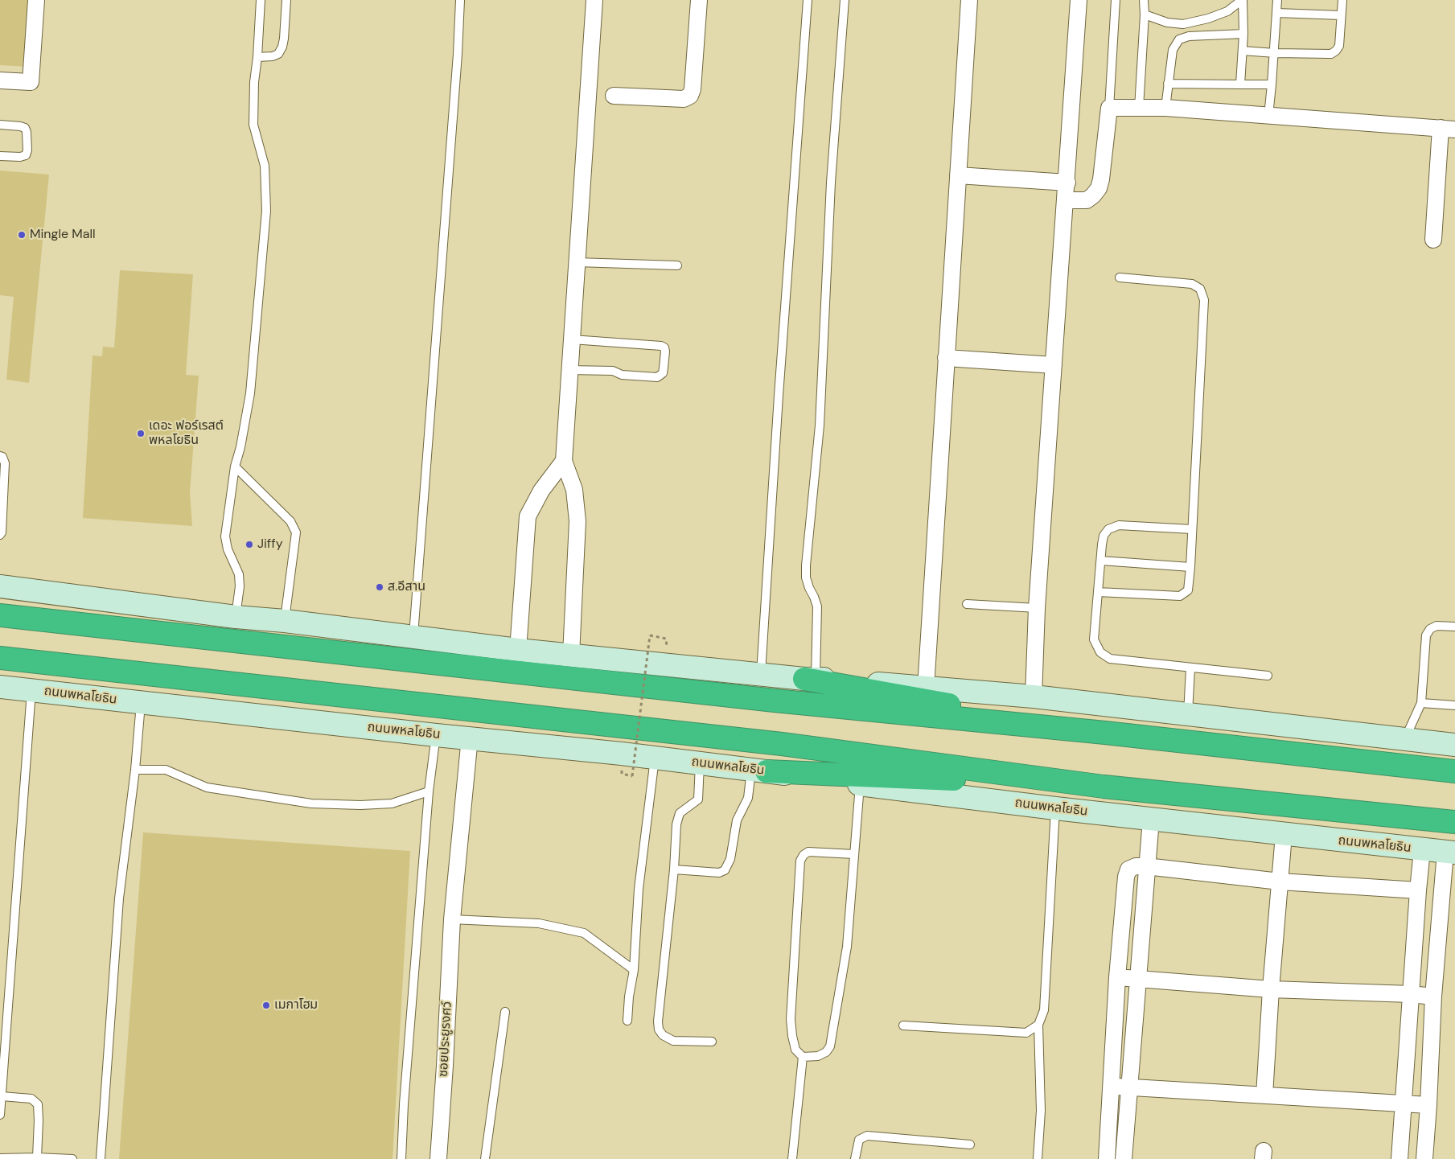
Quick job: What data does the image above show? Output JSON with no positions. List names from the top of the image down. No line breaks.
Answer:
{"streets":{"main road":["ถนนพหลโยธิน"],"street":["ซอยประยูรงศว์"]},"crossings":[["ถนนพหลโยธิน","ซอยประยูรงศว์"]],"places":["Mingle Mall","เดอะ ฟอร์เรสต์ พหลโยธิน","Jiffy","ส.อีสาน","เมกาโฮม"]}
